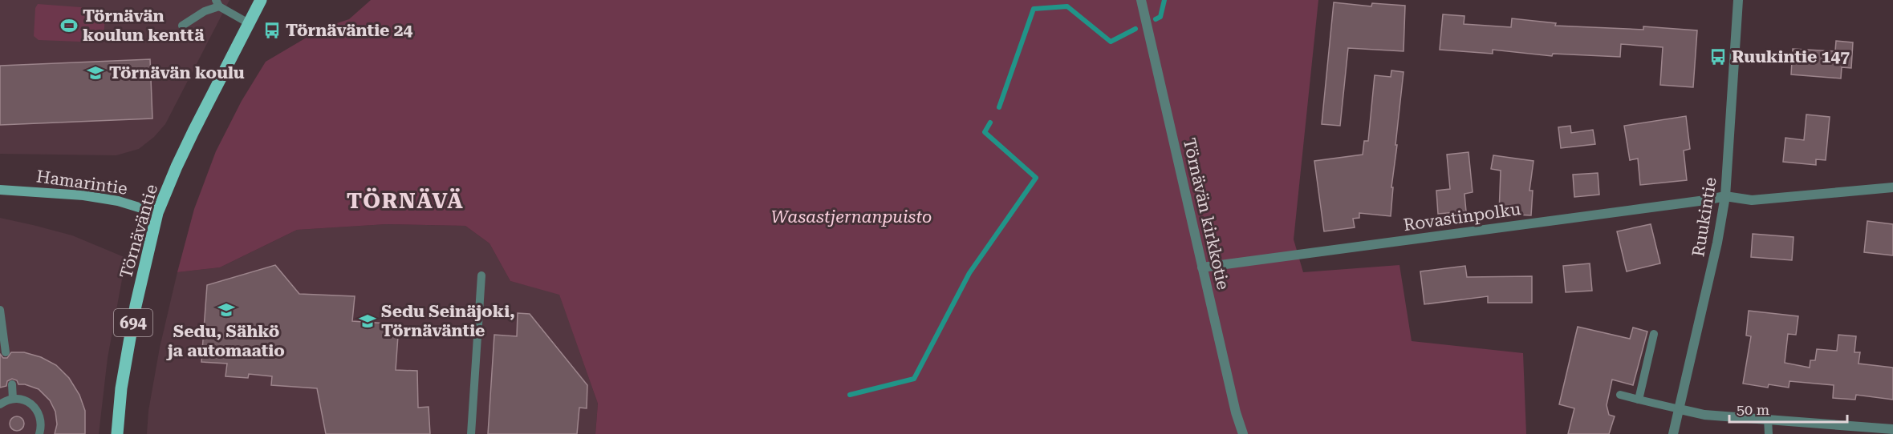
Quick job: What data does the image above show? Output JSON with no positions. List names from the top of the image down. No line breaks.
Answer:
{"streets":{"main road":["Hamarintie","Törnäväntie","694"],"street":["Törnävän kirkkotie","Rovastinpolku","Ruukintie"]},"crossings":[["Hamarintie","Törnäväntie"],["Törnävän kirkkotie","Rovastinpolku"],["Rovastinpolku","Ruukintie"]],"districts":["TÖRNÄVÄ"],"parks":["Wasastjernanpuisto"],"places":{"sports":["Törnävän koulun kenttä"],"bus stop":["Törnäväntie 24","Ruukintie 147"],"school or university":["Törnävän koulu","Sedu, Sähkö ja automaatio","Sedu Seinäjoki, Törnäväntie"]},"scale_bar":"50 m"}
